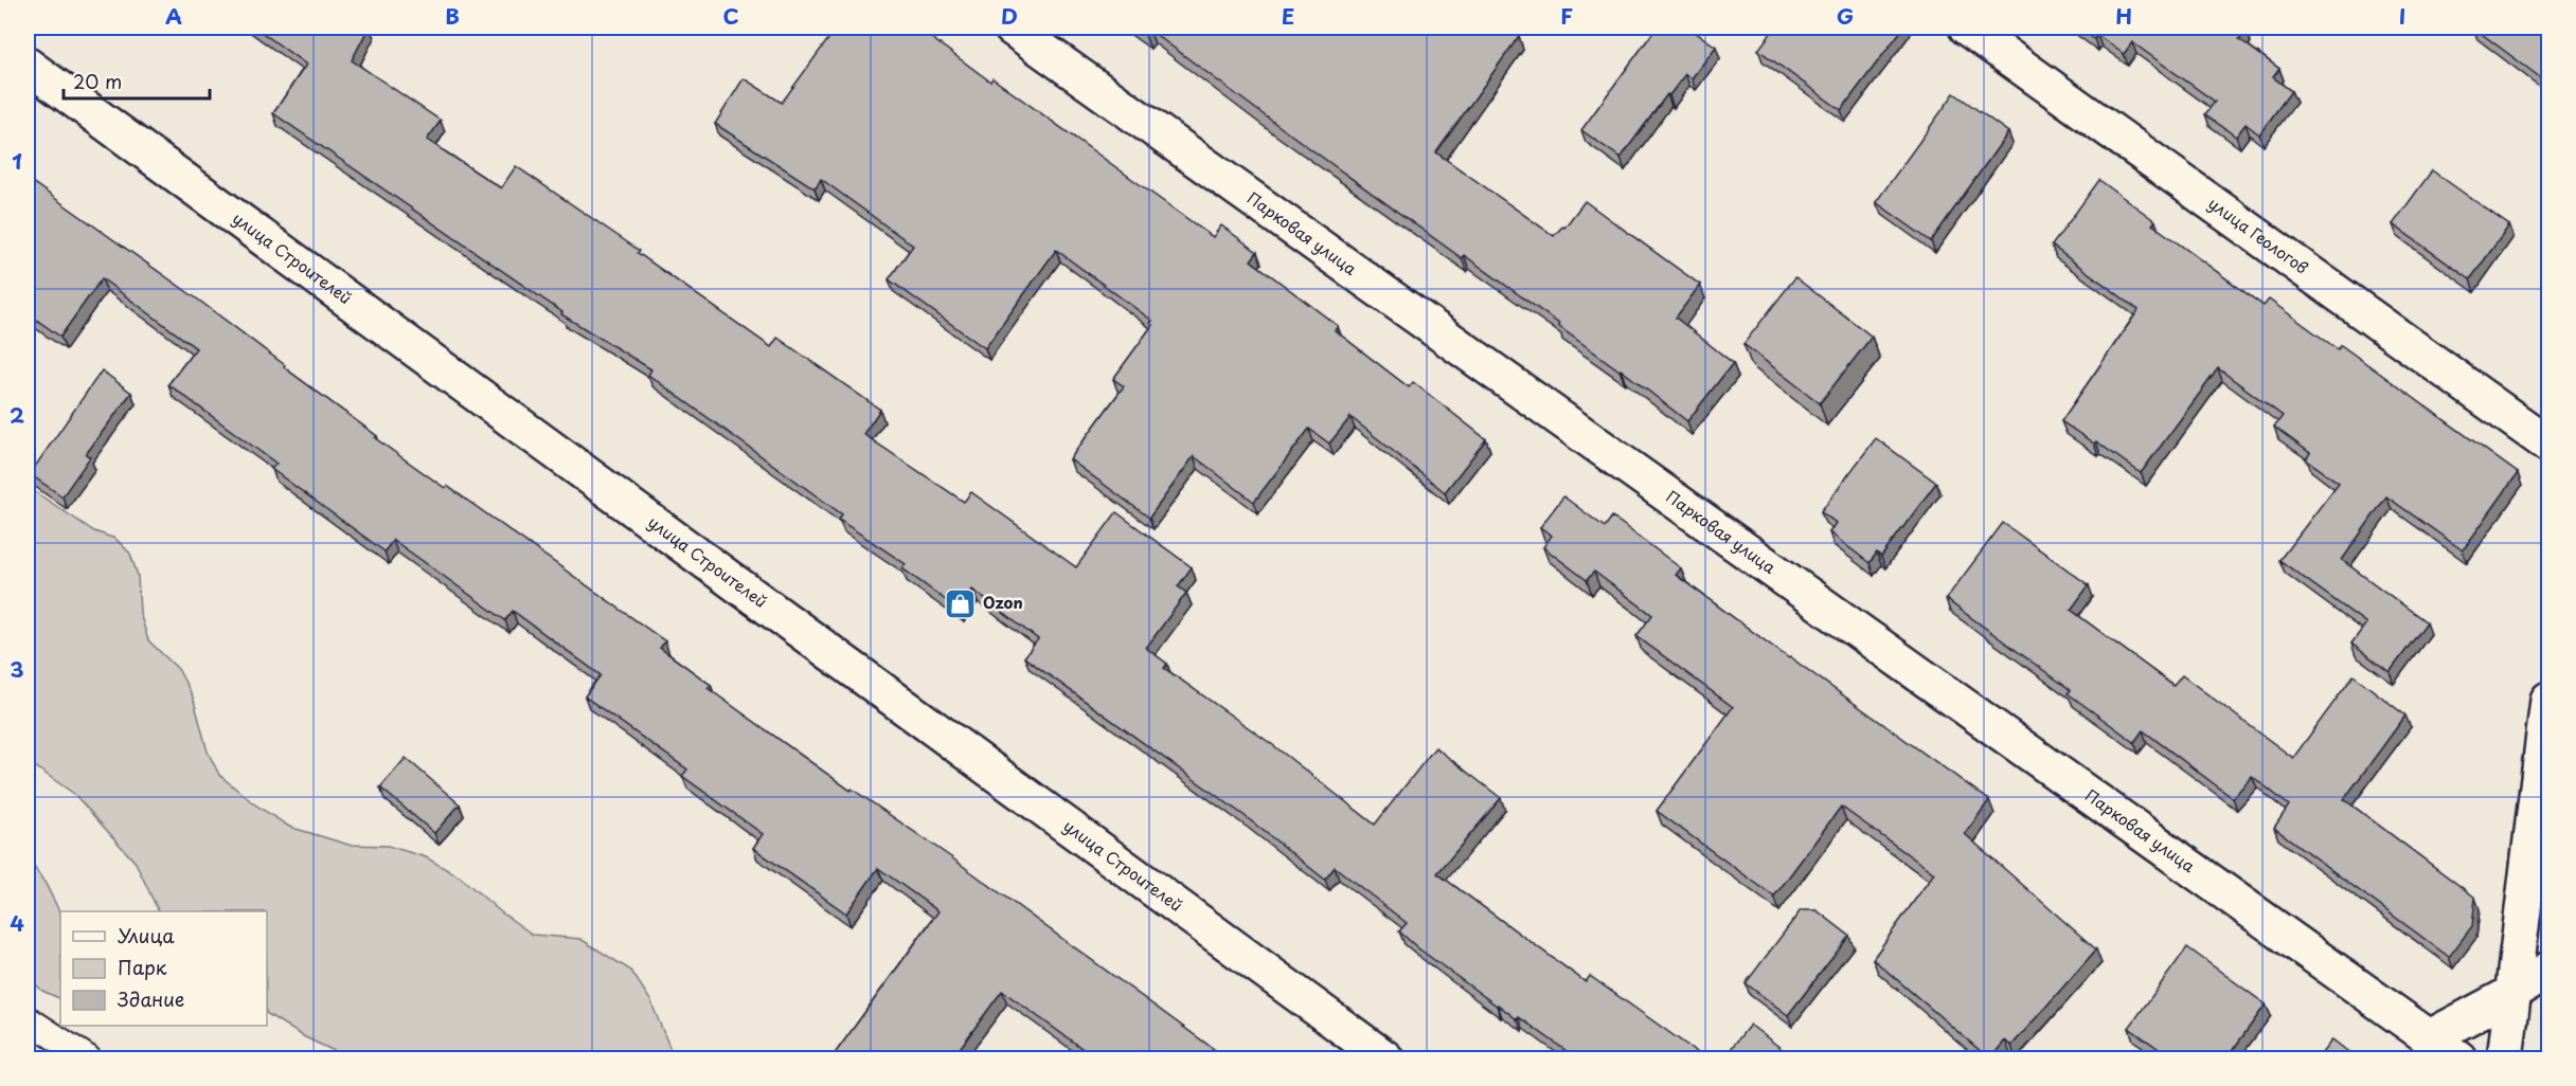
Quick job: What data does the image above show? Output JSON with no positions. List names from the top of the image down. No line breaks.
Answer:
{"streets":{"street":["Парковая улица","улица Геологов","улица Строителей"]},"places":{"shop":["Ozon"]},"legend":["Улица","Парк","Здание"],"scale_bar":"20 m","grid":{"columns":["A","B","C","D","E","F","G","H","I"],"rows":["1","2","3","4"]}}
